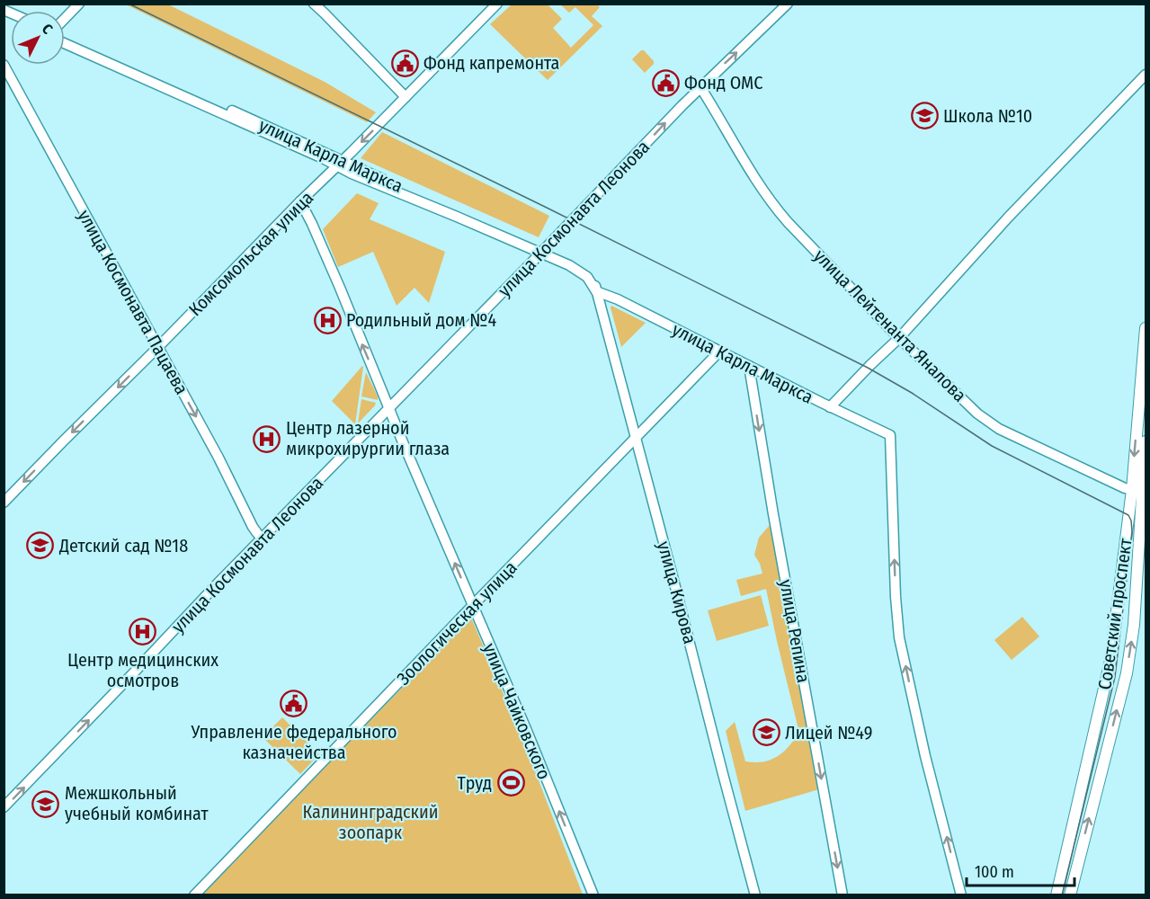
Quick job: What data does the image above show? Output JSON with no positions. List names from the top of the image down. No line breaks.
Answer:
{"streets":{"main road":["улица Карла Маркса","улица Космонавта Леонова","Комсомольская улица","улица Космонавта Пацаева","улица Лейтенанта Яналова","улица Кирова","Советский проспект","Зоологическая улица","улица Репина","улица Чайковского"]},"crossings":[["улица Карла Маркса","улица Космонавта Леонова"],["улица Карла Маркса","Комсомольская улица"],["улица Карла Маркса","улица Кирова"],["улица Карла Маркса","Зоологическая улица"],["улица Карла Маркса","улица Репина"],["улица Космонавта Леонова","улица Космонавта Пацаева"],["улица Космонавта Леонова","улица Лейтенанта Яналова"],["улица Космонавта Леонова","улица Чайковского"],["Комсомольская улица","улица Космонавта Пацаева"],["Комсомольская улица","улица Чайковского"],["улица Лейтенанта Яналова","Советский проспект"],["улица Кирова","Зоологическая улица"],["Зоологическая улица","улица Чайковского"]],"one_way":["улица Космонавта Леонова","Комсомольская улица","улица Космонавта Пацаева","улица Репина","улица Чайковского"],"parks":["Калининградский зоопарк"],"places":{"public building":["Фонд капремонта","Фонд ОМС","Управление федерального казначейства"],"school or university":["Школа №10","Детский сад №18","Лицей №49","Межшкольный учебный комбинат"],"hospital":["Родильный дом №4","Центр лазерной микрохирургии глаза","Центр медицинских осмотров"],"sports":["Труд"]},"scale_bar":"100 m","north":"top right"}
